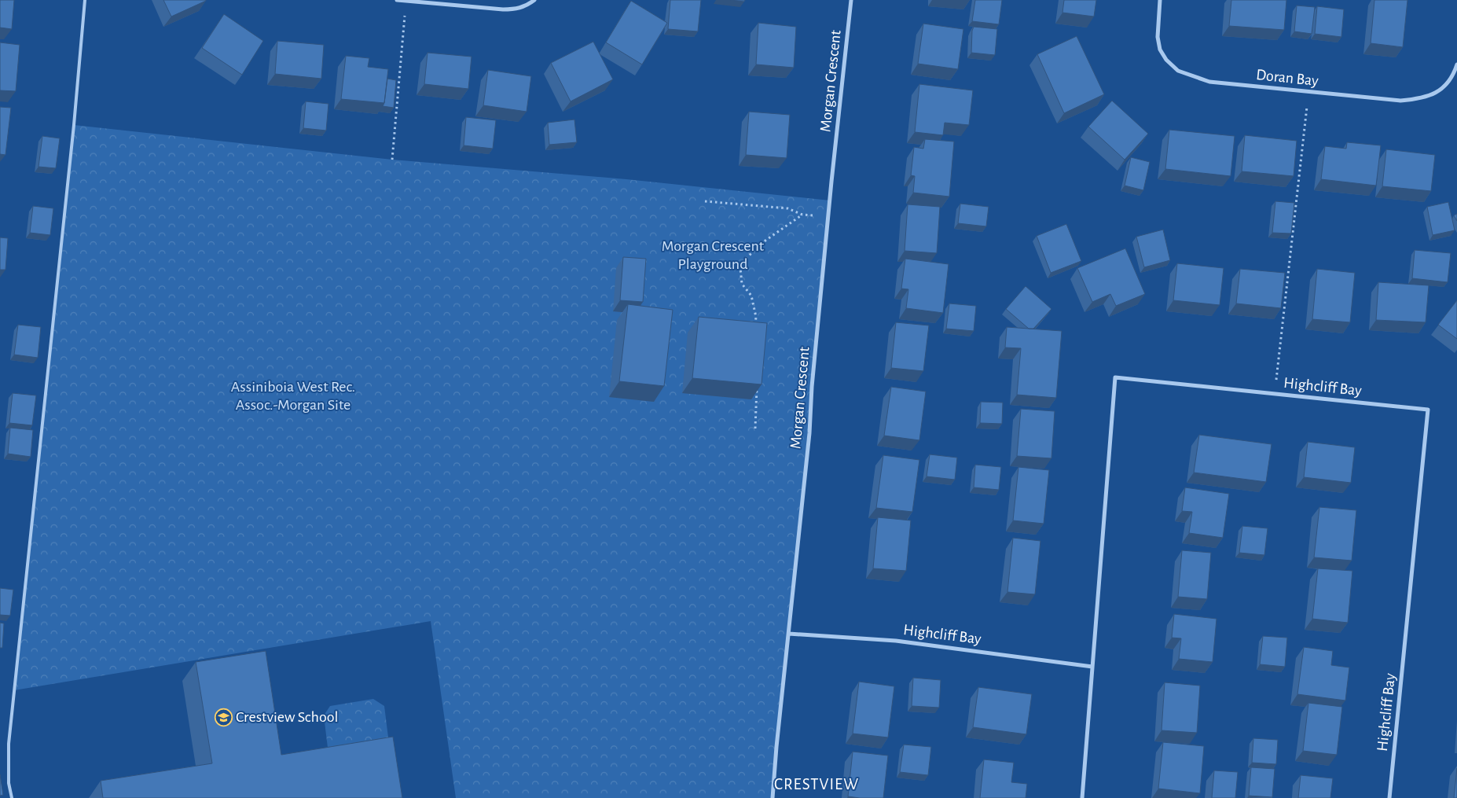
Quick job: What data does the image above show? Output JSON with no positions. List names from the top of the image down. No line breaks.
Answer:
{"streets":{"street":["Doran Bay","Morgan Crescent","Highcliff Bay"]},"crossings":[["Morgan Crescent","Highcliff Bay"]],"districts":["CRESTVIEW"],"parks":["Morgan Crescent Playground","Assiniboia West Rec. Assoc.-Morgan Site"],"places":{"school or university":["Crestview School"]}}
